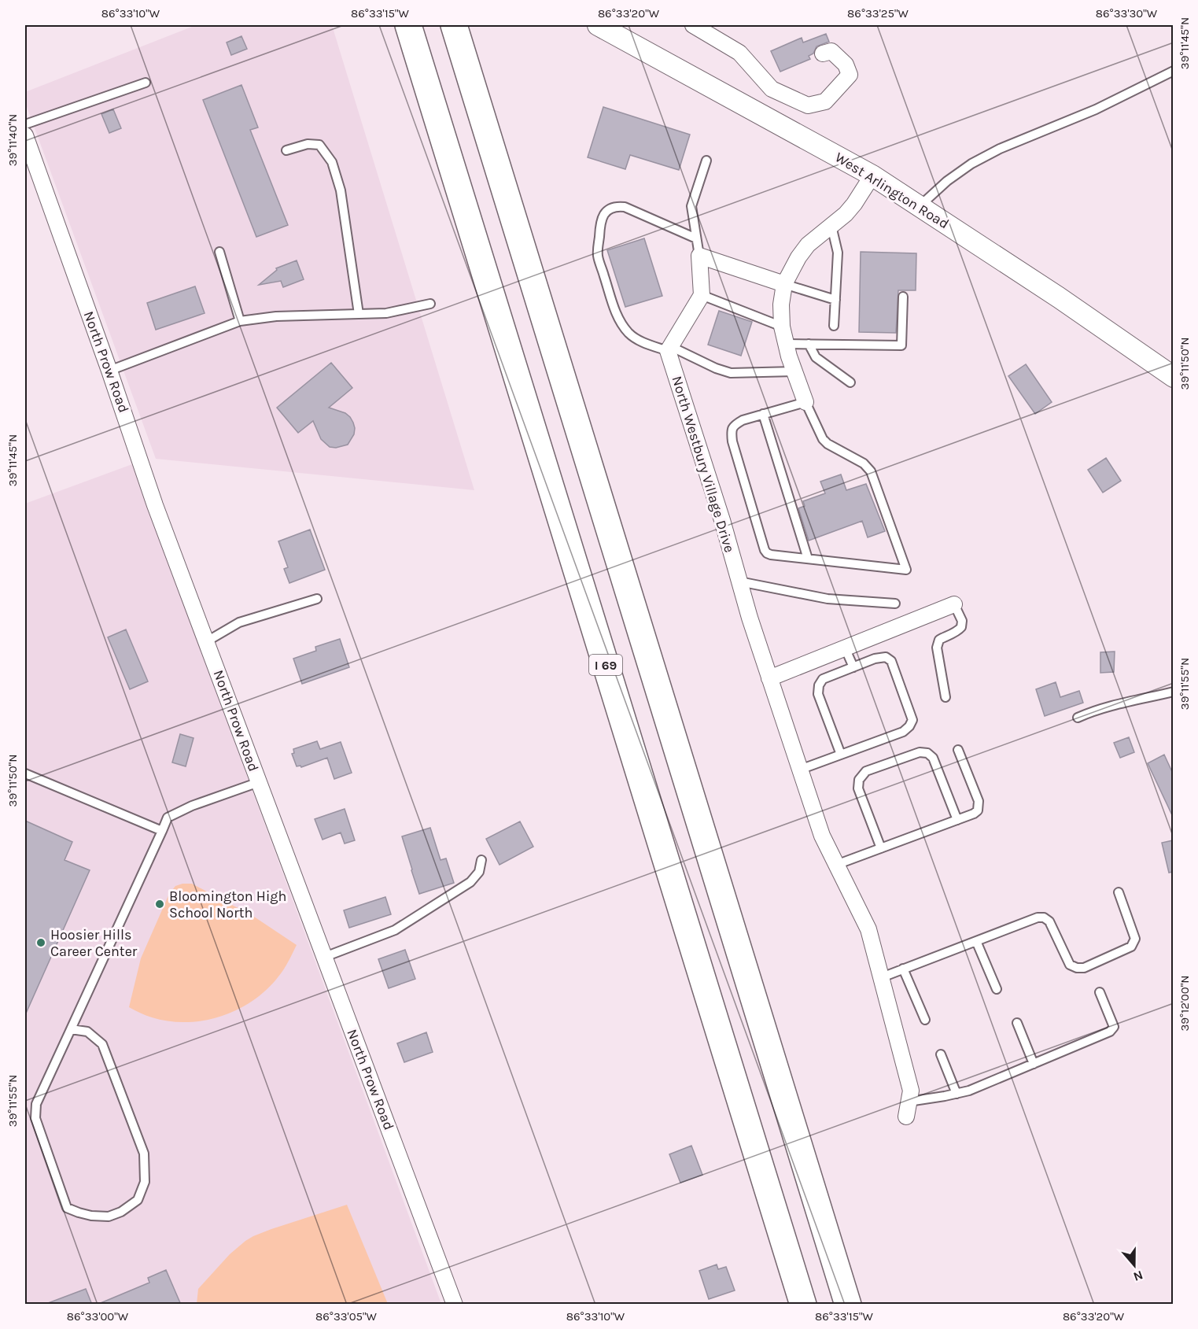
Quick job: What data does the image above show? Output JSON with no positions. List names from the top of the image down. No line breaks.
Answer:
{"streets":{"highway":["I 69"],"street":["West Arlington Road","North Prow Road","North Westbury Village Drive"]},"places":["Bloomington High School North","Hoosier Hills Career Center"],"north":"bottom","coordinates":["86°33'10\"W","86°33'15\"W","86°33'20\"W","86°33'25\"W","86°33'30\"W","39°11'45\"N","39°11'40\"N","39°11'50\"N","39°11'55\"N","39°12'00\"N","86°33'00\"W","86°33'05\"W"]}
